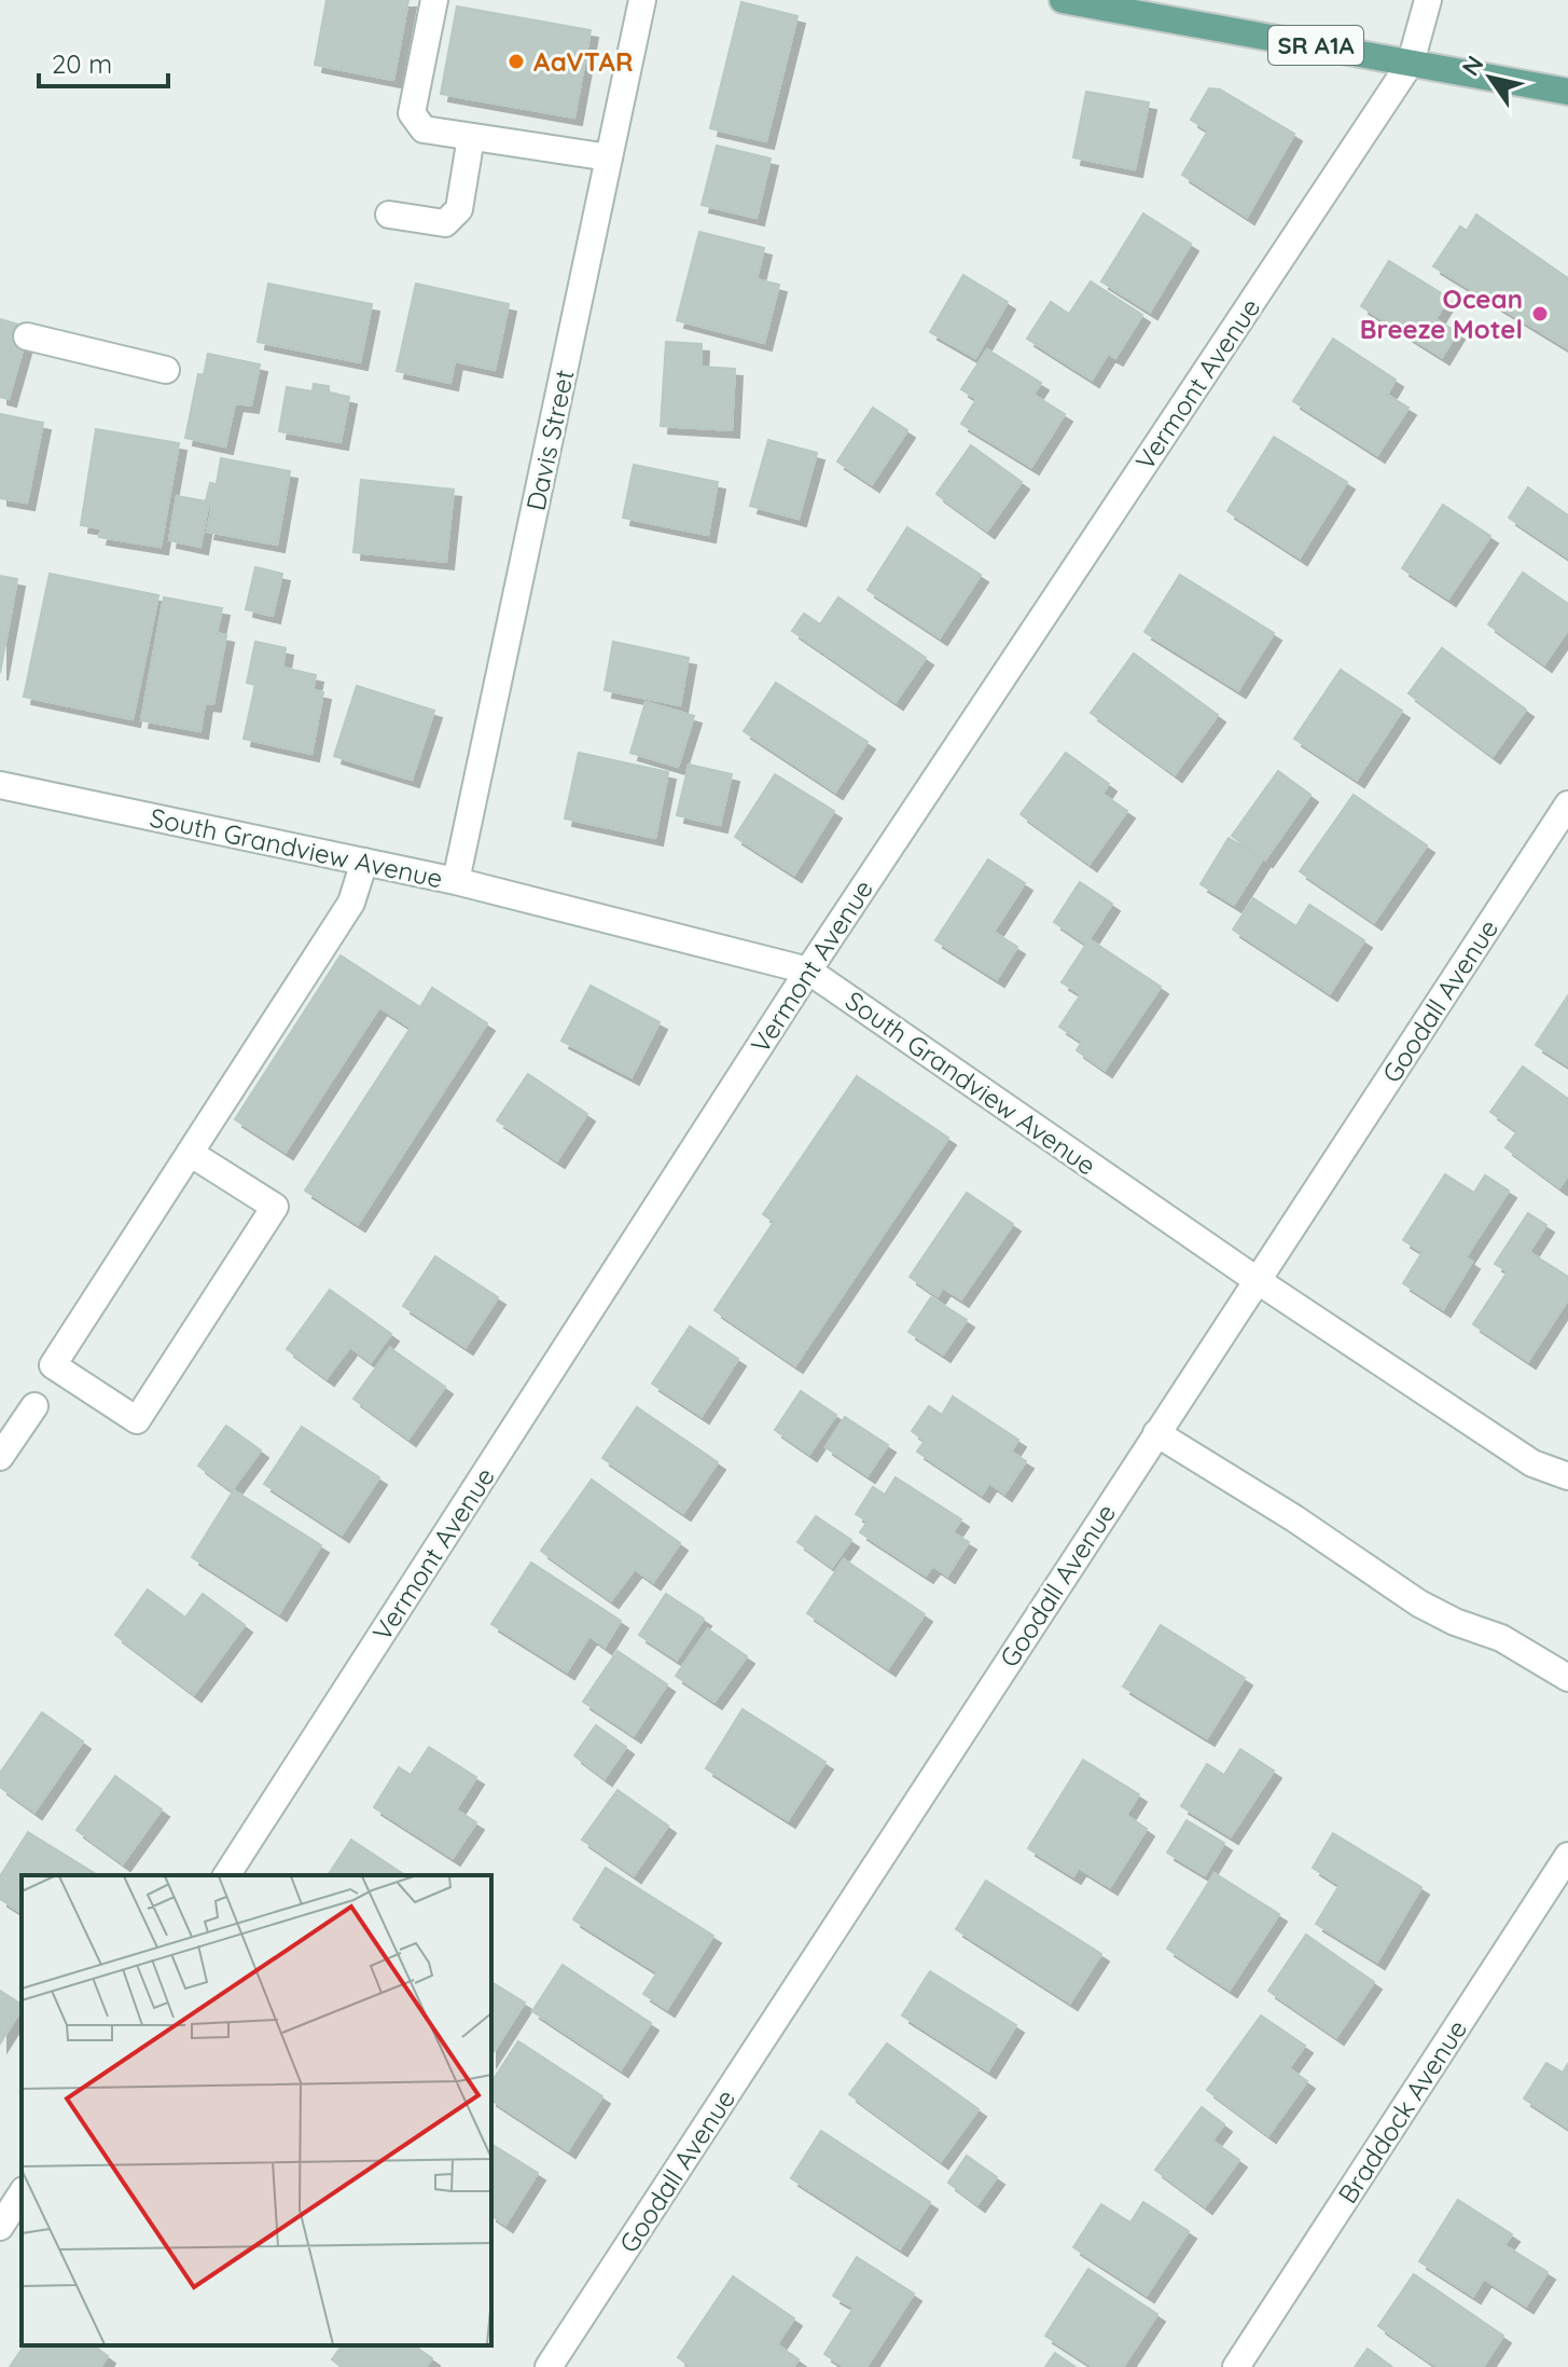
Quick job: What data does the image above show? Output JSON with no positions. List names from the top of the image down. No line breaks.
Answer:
{"streets":{"main road":["SR A1A"],"street":["Vermont Avenue","Davis Street","South Grandview Avenue","Goodall Avenue","Braddock Avenue"]},"crossings":[["SR A1A","Vermont Avenue"],["Vermont Avenue","South Grandview Avenue"],["Davis Street","South Grandview Avenue"],["South Grandview Avenue","Goodall Avenue"]],"places":["AaVTAR","Ocean Breeze Motel"],"scale_bar":"20 m","north":"top left"}
